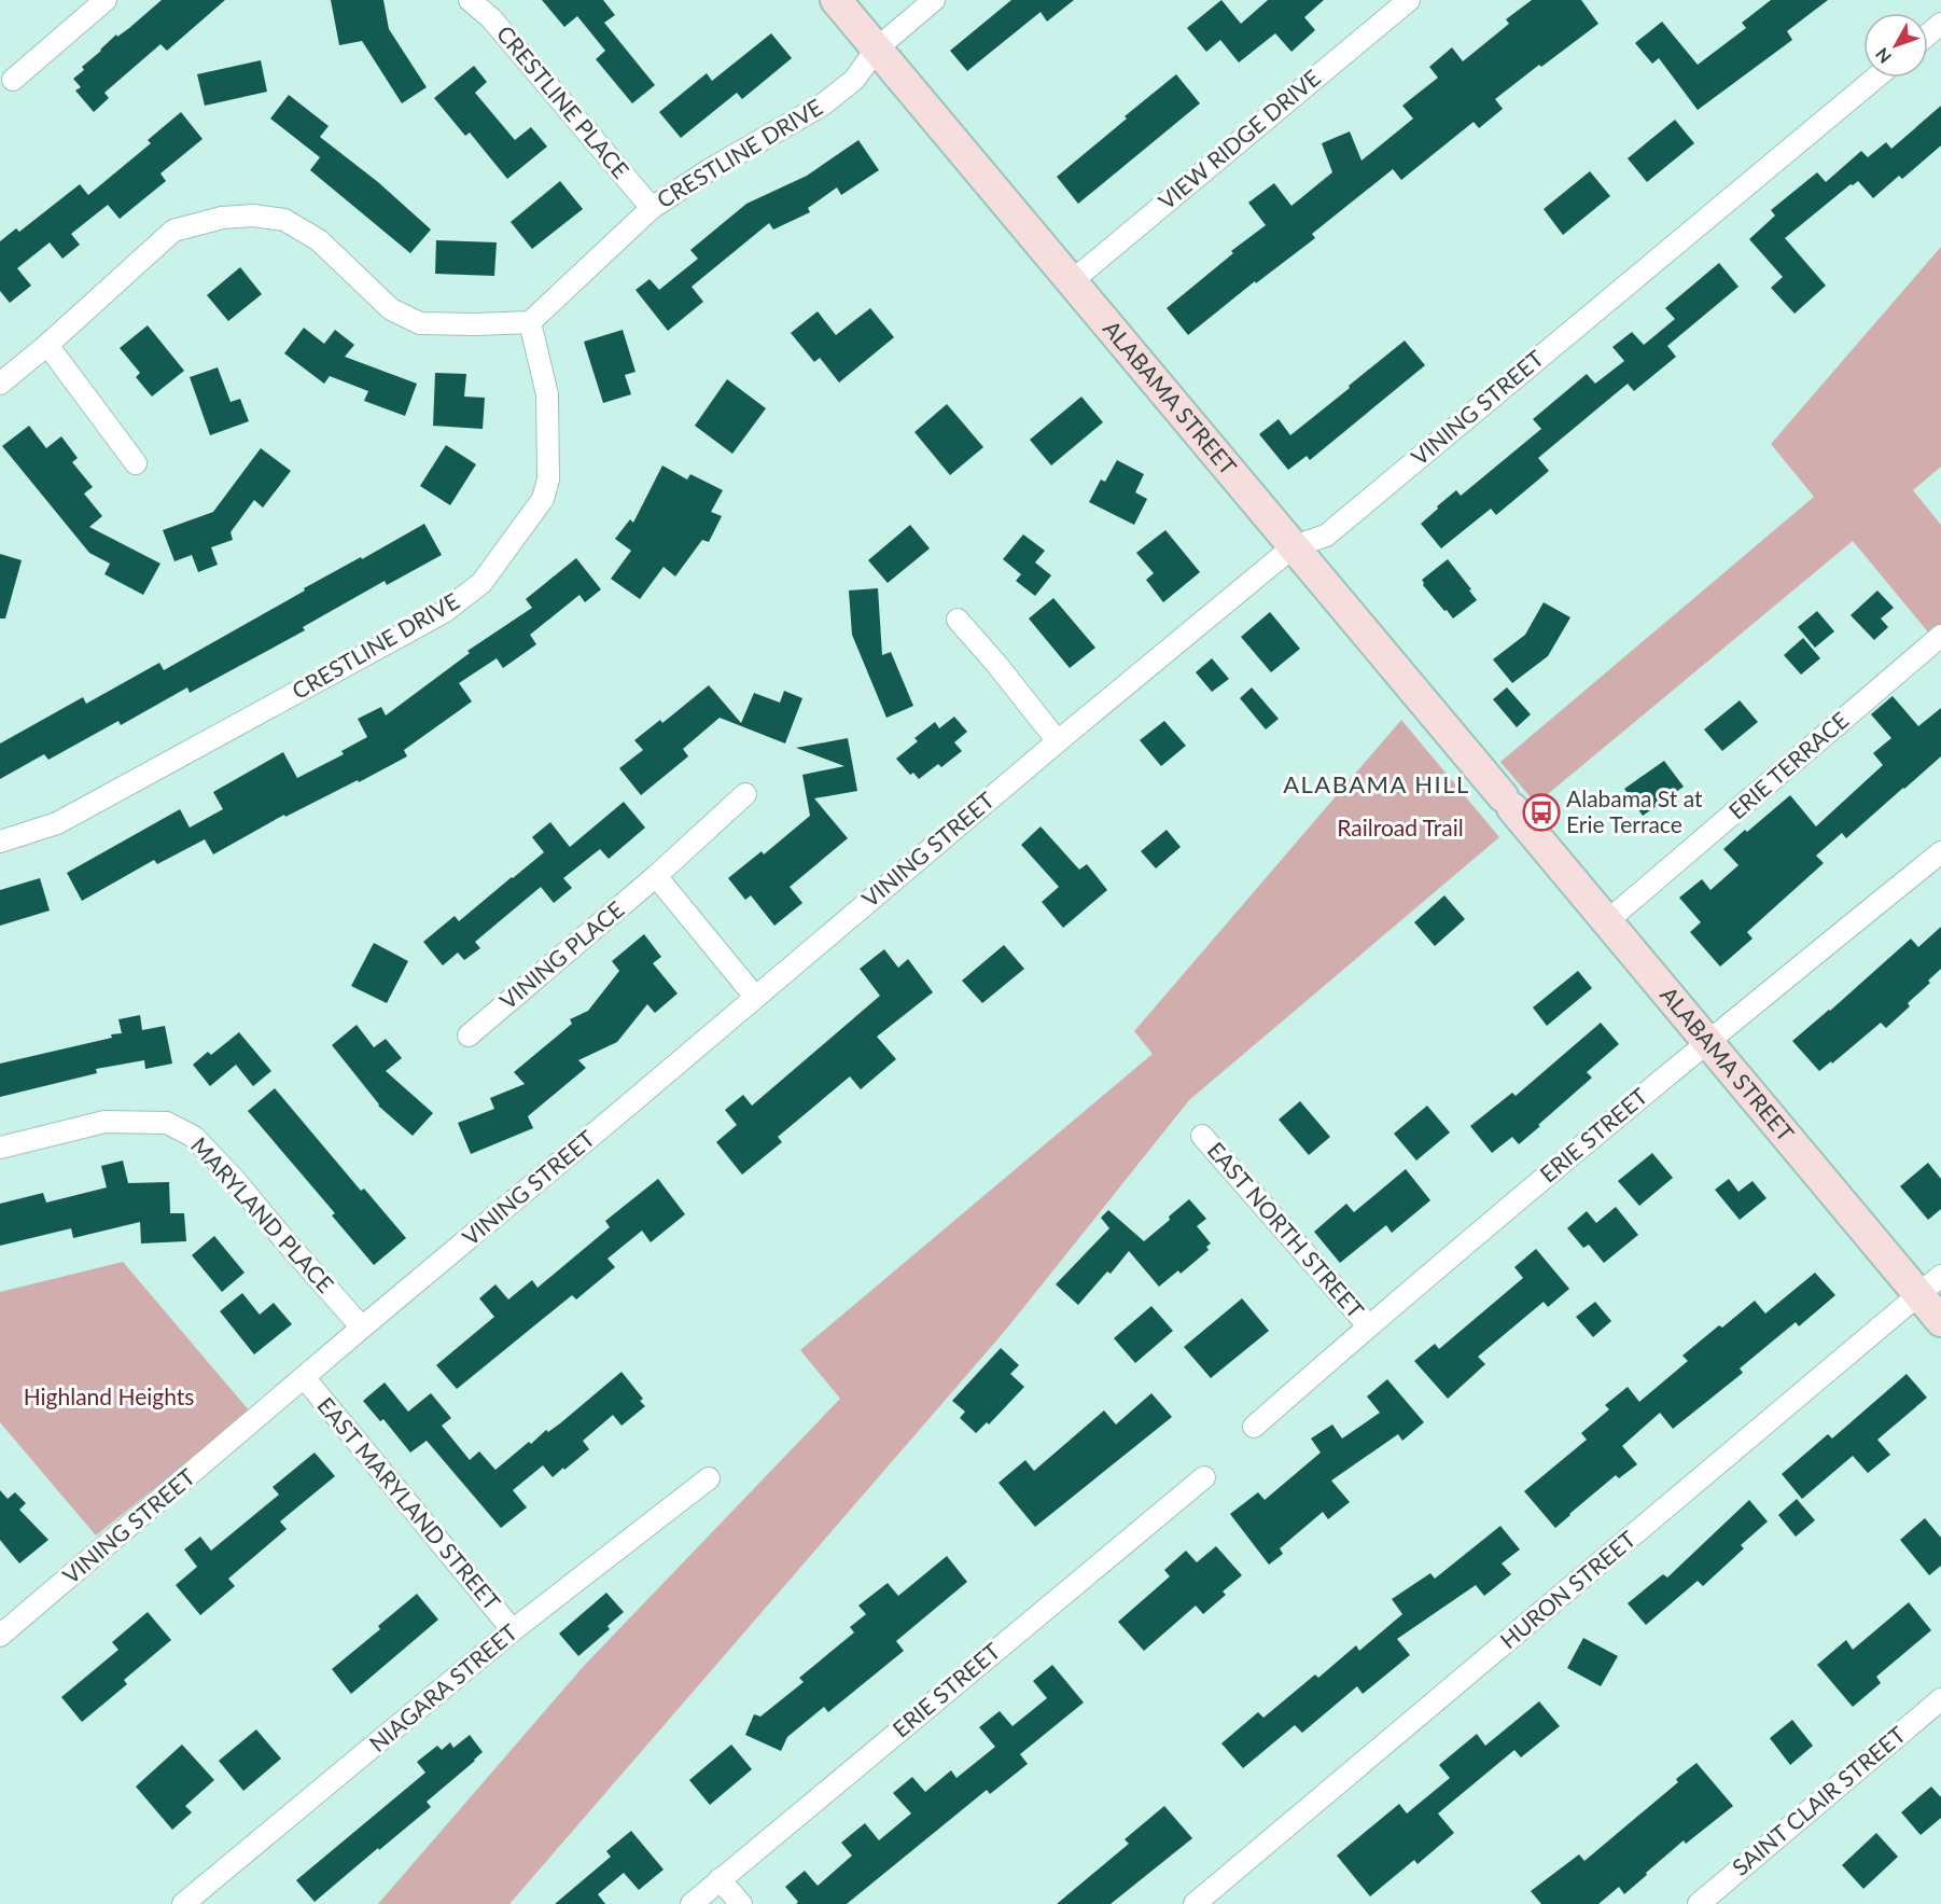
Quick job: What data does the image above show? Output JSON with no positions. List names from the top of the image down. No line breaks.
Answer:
{"streets":{"main road":["ALABAMA STREET"],"street":["CRESTLINE PLACE","VIEW RIDGE DRIVE","CRESTLINE DRIVE","VINING STREET","ERIE TERRACE","VINING PLACE","ERIE STREET","MARYLAND PLACE","EAST NORTH STREET","EAST MARYLAND STREET","HURON STREET","NIAGARA STREET","SAINT CLAIR STREET"]},"crossings":[["CRESTLINE PLACE","CRESTLINE DRIVE"],["VIEW RIDGE DRIVE","ALABAMA STREET"],["CRESTLINE DRIVE","ALABAMA STREET"],["ALABAMA STREET","VINING STREET"],["ALABAMA STREET","ERIE TERRACE"],["ALABAMA STREET","ERIE STREET"],["ALABAMA STREET","HURON STREET"],["VINING STREET","MARYLAND PLACE"],["VINING STREET","EAST MARYLAND STREET"],["ERIE STREET","EAST NORTH STREET"],["EAST MARYLAND STREET","NIAGARA STREET"]],"districts":["ALABAMA HILL"],"parks":["Railroad Trail","Highland Heights"],"places":{"bus stop":["Alabama St at Erie Terrace"]},"north":"bottom left"}
